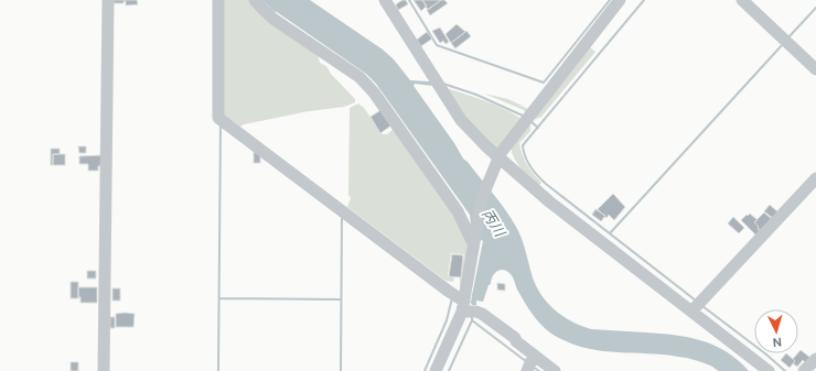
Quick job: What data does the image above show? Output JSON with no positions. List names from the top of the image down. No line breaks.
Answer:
{"water":["丙川"],"north":"bottom"}
